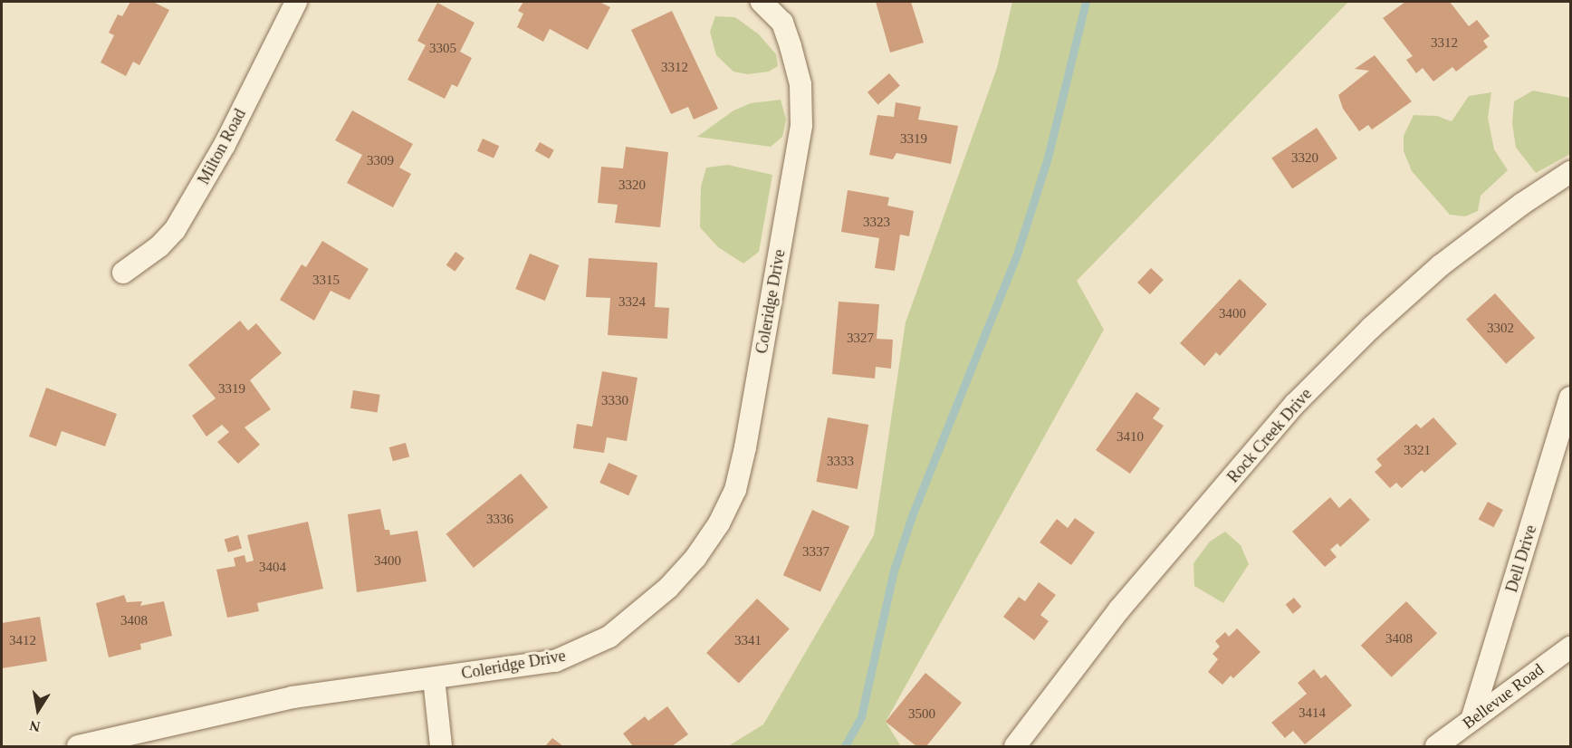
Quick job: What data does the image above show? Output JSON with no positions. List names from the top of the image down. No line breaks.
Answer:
{"streets":{"street":["Milton Road","Coleridge Drive","Rock Creek Drive","Dell Drive","Bellevue Road"]},"crossings":[["Dell Drive","Bellevue Road"]],"house_numbers":["3312","3305","3312","3319","3320","3309","3320","3323","3315","3324","3400","3302","3327","3319","3330","3410","3321","3333","3336","3337","3400","3404","3408","3408","3412","3341","3414","3500"],"north":"bottom"}
